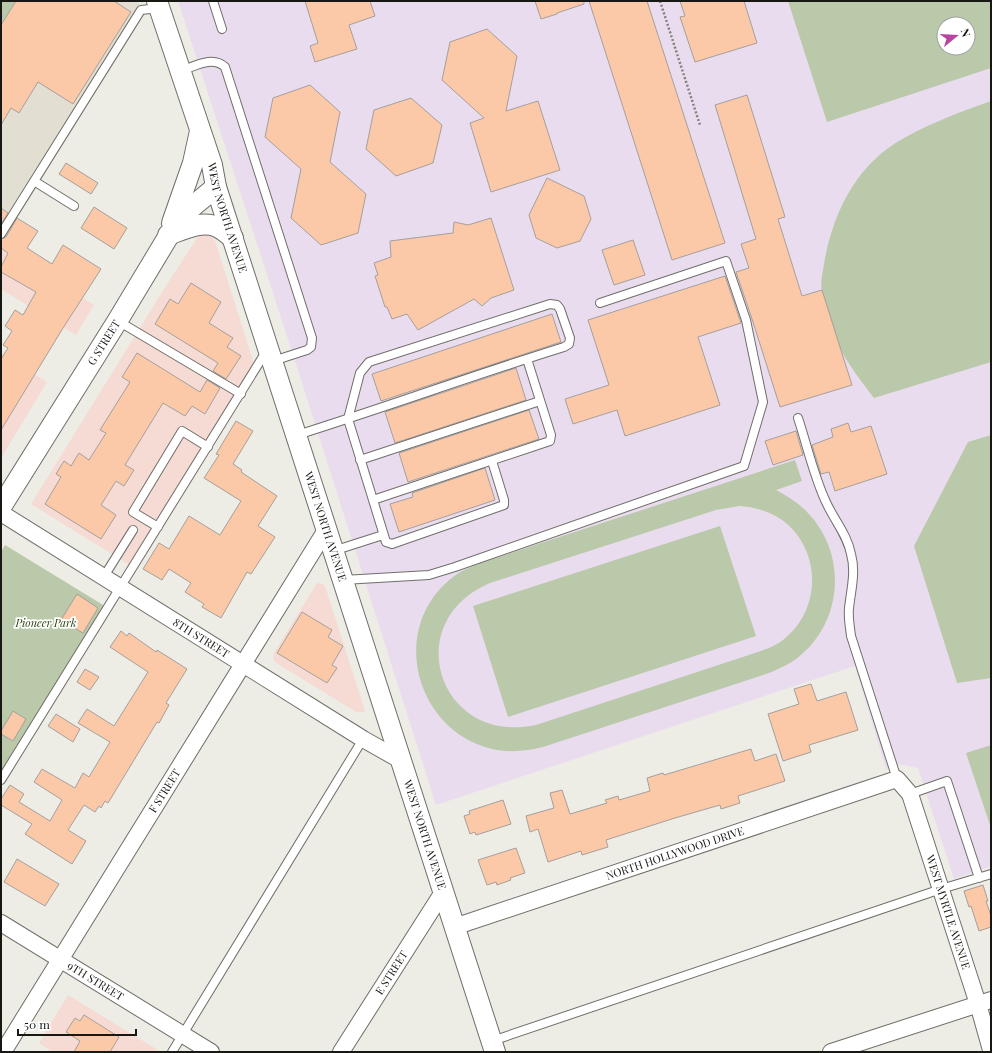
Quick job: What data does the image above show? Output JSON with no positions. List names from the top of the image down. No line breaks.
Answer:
{"streets":{"street":["WEST NORTH AVENUE","G STREET","8TH STREET","F STREET","NORTH HOLLYWOOD DRIVE","WEST MYRTLE AVENUE","E STREET","9TH STREET"]},"crossings":[["WEST NORTH AVENUE","G STREET"],["WEST NORTH AVENUE","8TH STREET"],["WEST NORTH AVENUE","F STREET"],["WEST NORTH AVENUE","NORTH HOLLYWOOD DRIVE"],["WEST NORTH AVENUE","E STREET"],["8TH STREET","F STREET"],["F STREET","9TH STREET"],["NORTH HOLLYWOOD DRIVE","WEST MYRTLE AVENUE"]],"parks":["Pioneer Park"],"scale_bar":"50 m","north":"right"}
